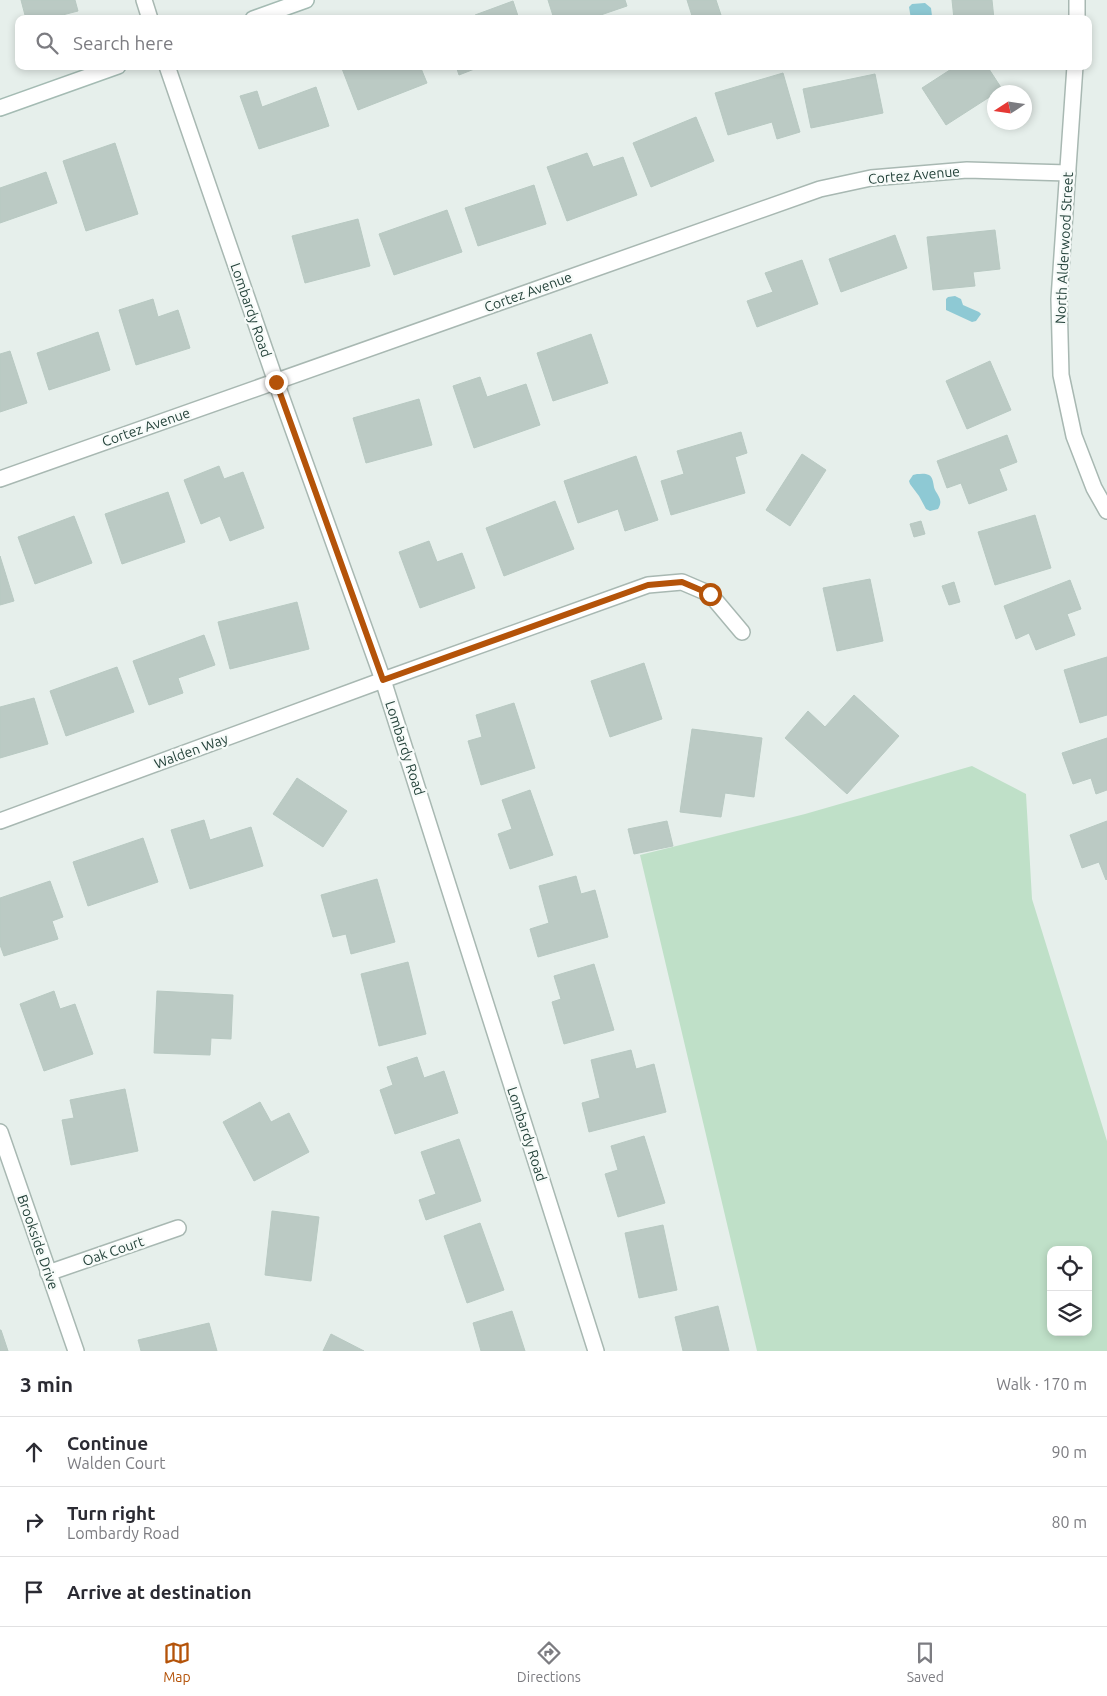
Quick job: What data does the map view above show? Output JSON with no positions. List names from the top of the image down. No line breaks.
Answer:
{"streets":{"street":["Cortez Avenue","North Alderwood Street","Lombardy Road","Walden Way","Brookside Drive","Oak Court"]},"crossings":[["Cortez Avenue","North Alderwood Street"],["Cortez Avenue","Lombardy Road"],["Lombardy Road","Walden Way"],["Brookside Drive","Oak Court"]],"north":"left","page":{"search":"Search here","heading":["3 min","Walk · 170 m"],"list":[["Continue","Walden Court","90 m"],["Turn right","Lombardy Road","80 m"],"Arrive at destination"],"nav":["Map","Directions","Saved"]}}
